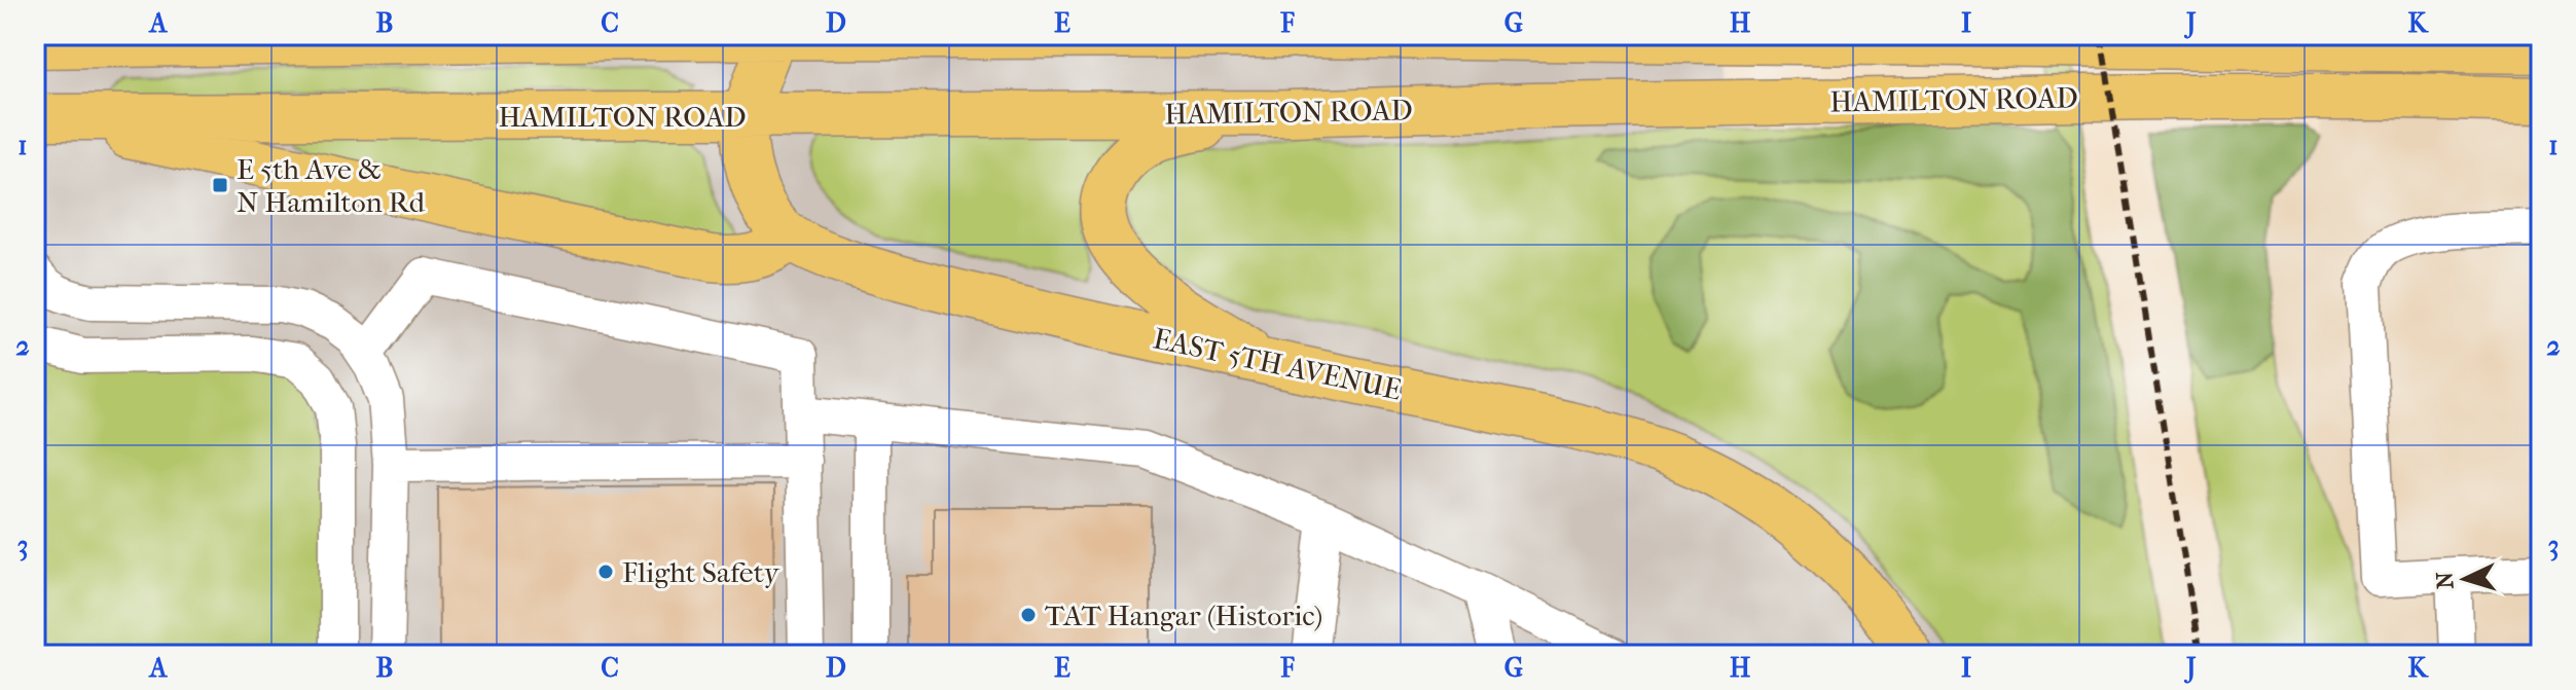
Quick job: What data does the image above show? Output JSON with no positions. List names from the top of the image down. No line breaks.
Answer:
{"streets":{"main road":["HAMILTON ROAD","EAST 5TH AVENUE"]},"crossings":[["HAMILTON ROAD","EAST 5TH AVENUE"]],"places":{"transit":["E 5th Ave & N Hamilton Rd"],"other":["Flight Safety","TAT Hangar (Historic)"]},"north":"left","grid":{"columns":["A","B","C","D","E","F","G","H","I","J","K"],"rows":["1","2","3"]}}
